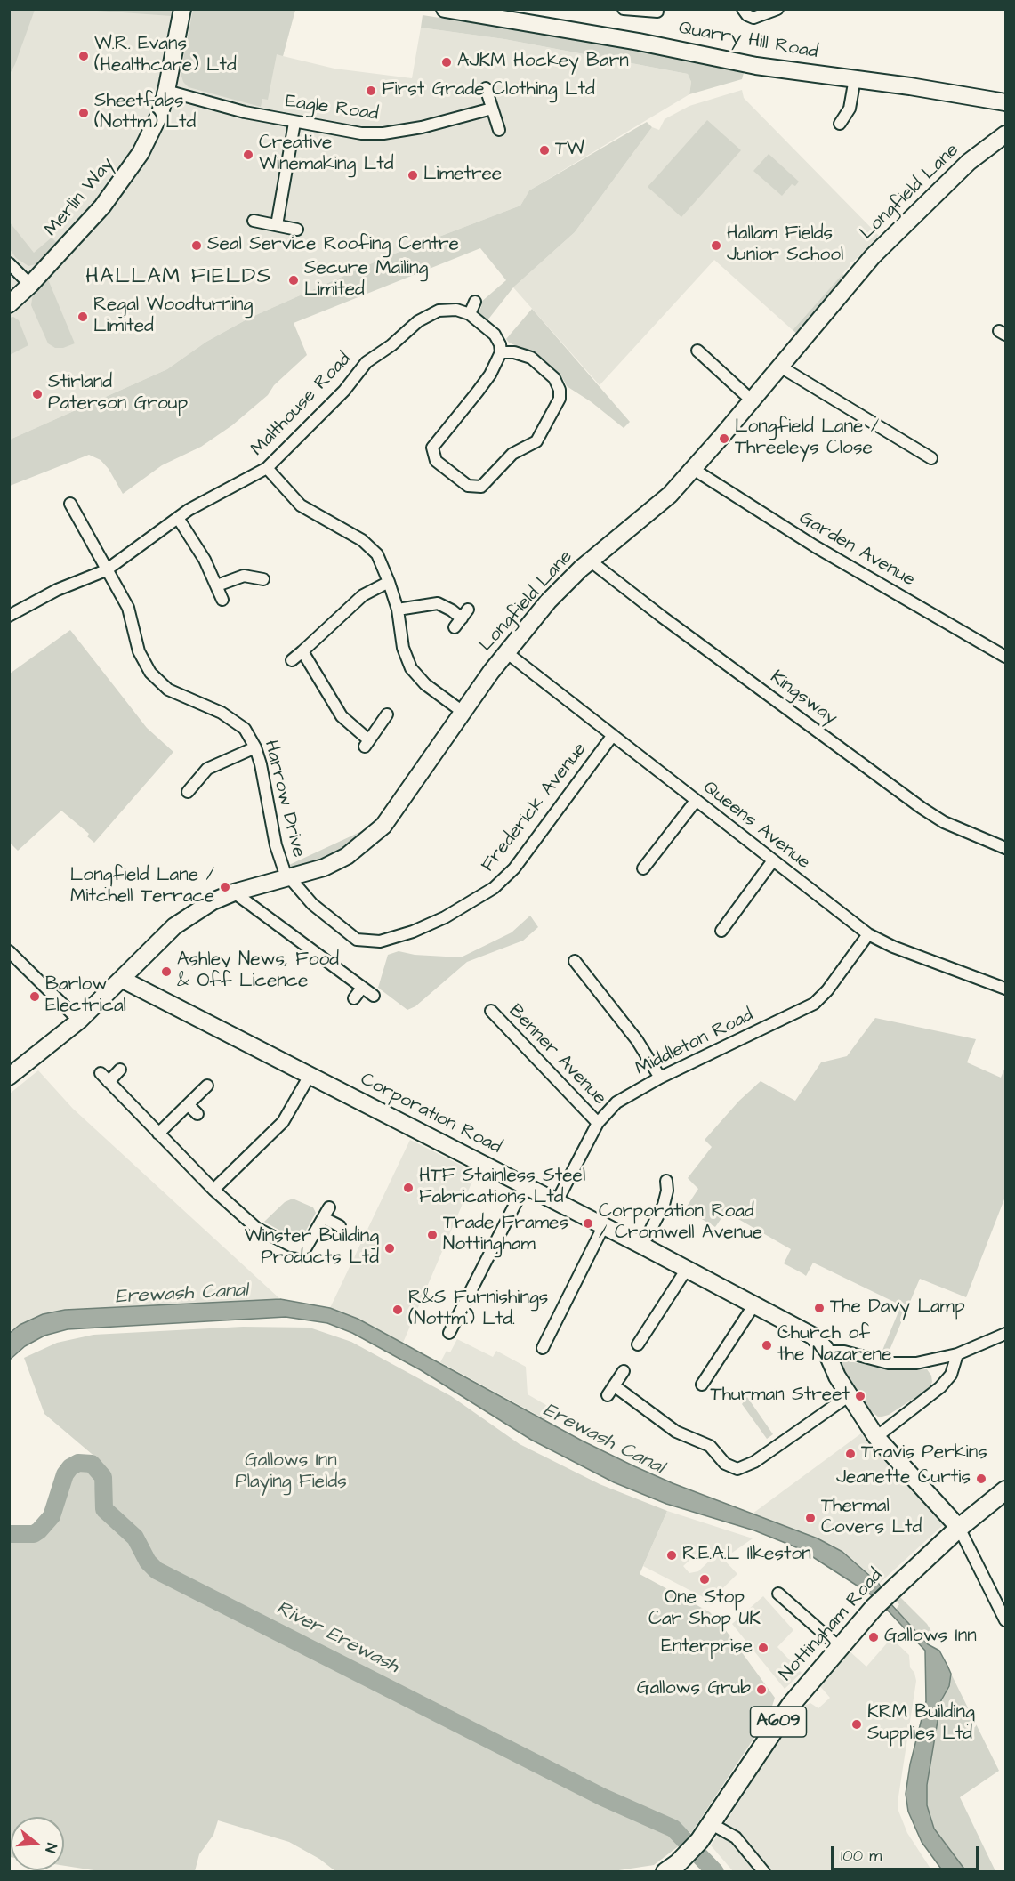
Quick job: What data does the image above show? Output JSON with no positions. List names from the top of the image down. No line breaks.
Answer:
{"streets":{"main road":["Nottingham Road","A609"],"street":["Quarry Hill Road","Eagle Road","Longfield Lane","Merlin Way","Malthouse Road","Garden Avenue","Kingsway","Harrow Drive","Frederick Avenue","Queens Avenue","Middleton Road","Benner Avenue","Corporation Road"]},"crossings":[["Eagle Road","Merlin Way"],["Longfield Lane","Garden Avenue"],["Longfield Lane","Kingsway"],["Longfield Lane","Harrow Drive"],["Longfield Lane","Frederick Avenue"],["Longfield Lane","Queens Avenue"],["Longfield Lane","Corporation Road"],["Malthouse Road","Harrow Drive"],["Harrow Drive","Frederick Avenue"],["Frederick Avenue","Queens Avenue"],["Queens Avenue","Middleton Road"],["Middleton Road","Benner Avenue"],["Middleton Road","Corporation Road"]],"districts":["HALLAM FIELDS"],"water":["Erewash Canal","River Erewash"],"parks":["Gallows Inn Playing Fields"],"places":["W.R. Evans (Healthcare) Ltd","AJKM Hockey Barn","First Grade Clothing Ltd","Sheetfabs (Nottm) Ltd","TW","Creative Winemaking Ltd","Limetree","Seal Service Roofing Centre","Hallam Fields Junior School","Secure Mailing Limited","Regal Woodturning Limited","Stirland Paterson Group","Longfield Lane / Threeleys Close","Longfield Lane / Mitchell Terrace","Ashley News, Food & Off Licence","Barlow Electrical","HTF Stainless Steel Fabrications Ltd","Corporation Road / Cromwell Avenue","Trade Frames Nottingham","Winster Building Products Ltd","The Davy Lamp","R&S Furnishings (Nottm.) Ltd.","Church of the Nazarene","Thurman Street","Travis Perkins","Jeanette Curtis","Thermal Covers Ltd","R.E.A.L Ilkeston","One Stop Car Shop UK","Gallows Inn","Enterprise","Gallows Grub","KRM Building Supplies Ltd"],"scale_bar":"100 m","north":"right"}
